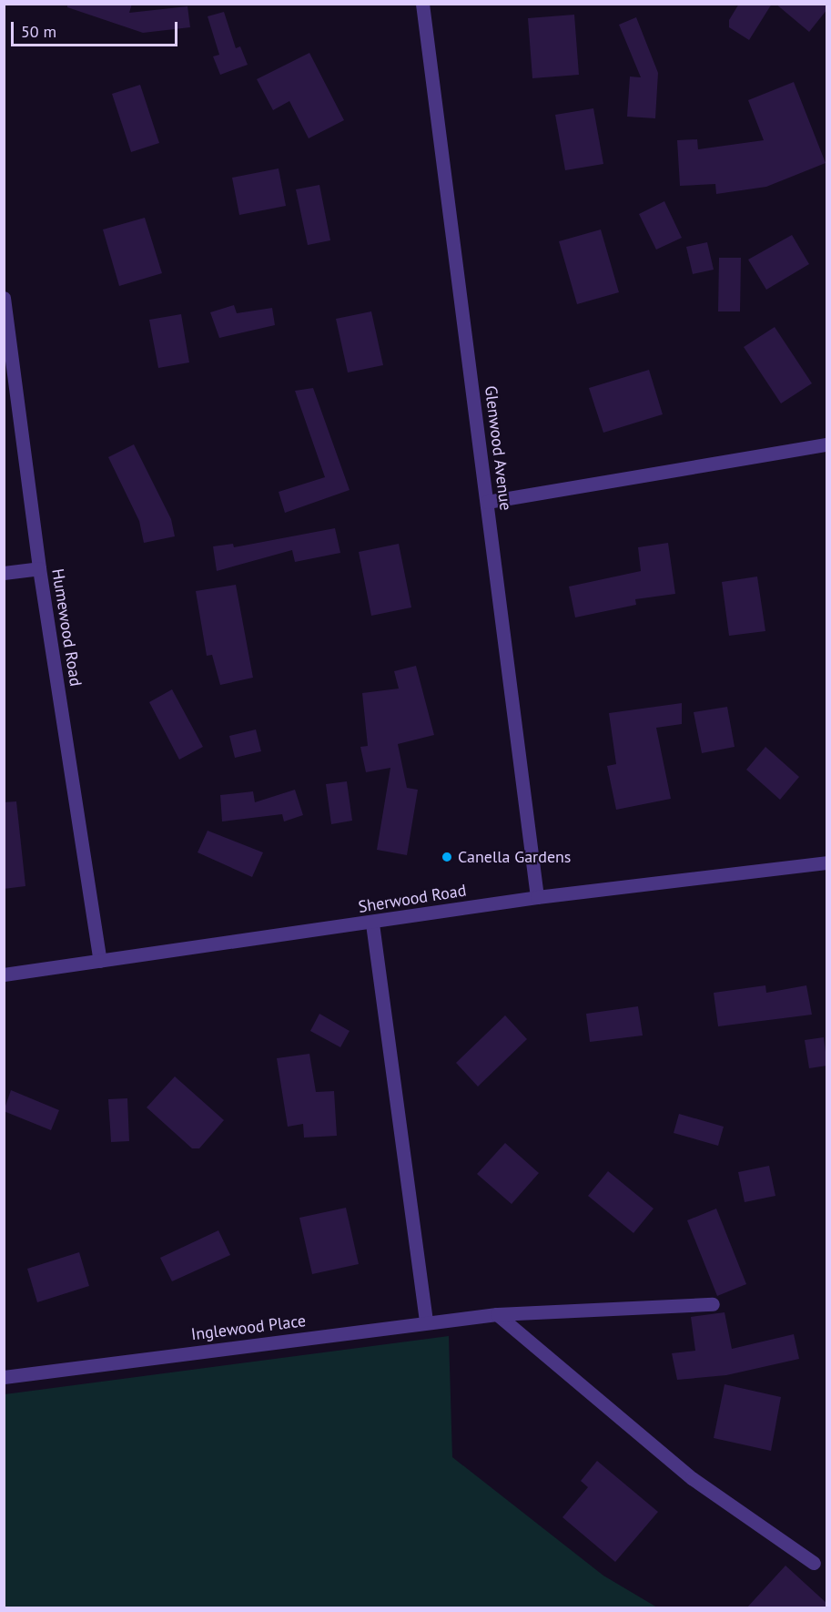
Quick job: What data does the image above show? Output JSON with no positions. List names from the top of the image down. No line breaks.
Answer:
{"streets":{"street":["Glenwood Avenue","Humewood Road","Sherwood Road","Inglewood Place"]},"crossings":[["Glenwood Avenue","Sherwood Road"],["Humewood Road","Sherwood Road"]],"places":["Canella Gardens"],"scale_bar":"50 m"}
